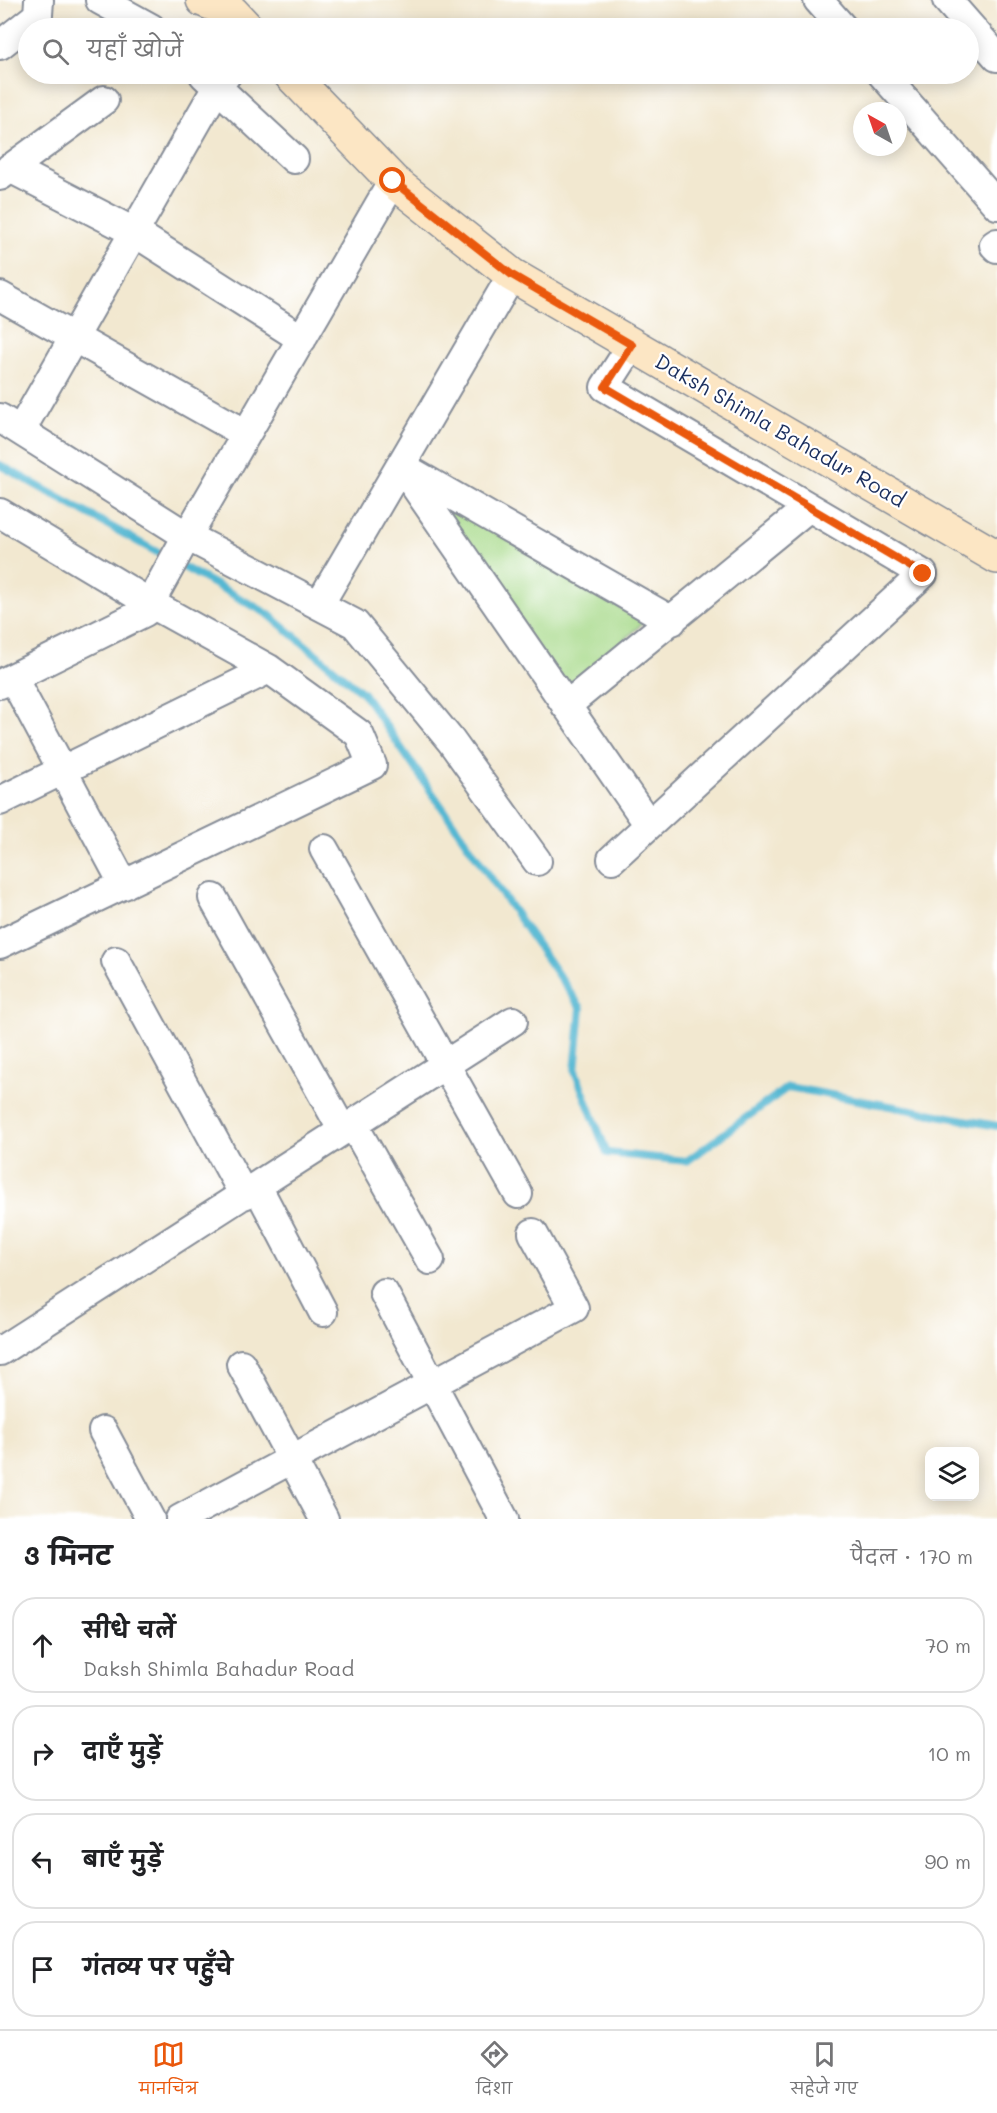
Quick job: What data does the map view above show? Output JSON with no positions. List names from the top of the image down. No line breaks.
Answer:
{"streets":{"street":["Daksh Shimla Bahadur Road"]},"north":"top left","page":{"search":"यहाँ खोजें","heading":["3 मिनट","पैदल · 170 m"],"list":[["सीधे चलें","Daksh Shimla Bahadur Road","70 m"],["दाएँ मुड़ें","10 m"],["बाएँ मुड़ें","90 m"],"गंतव्य पर पहुँचे"],"nav":["मानचित्र","दिशा","सहेजे गए"]}}
